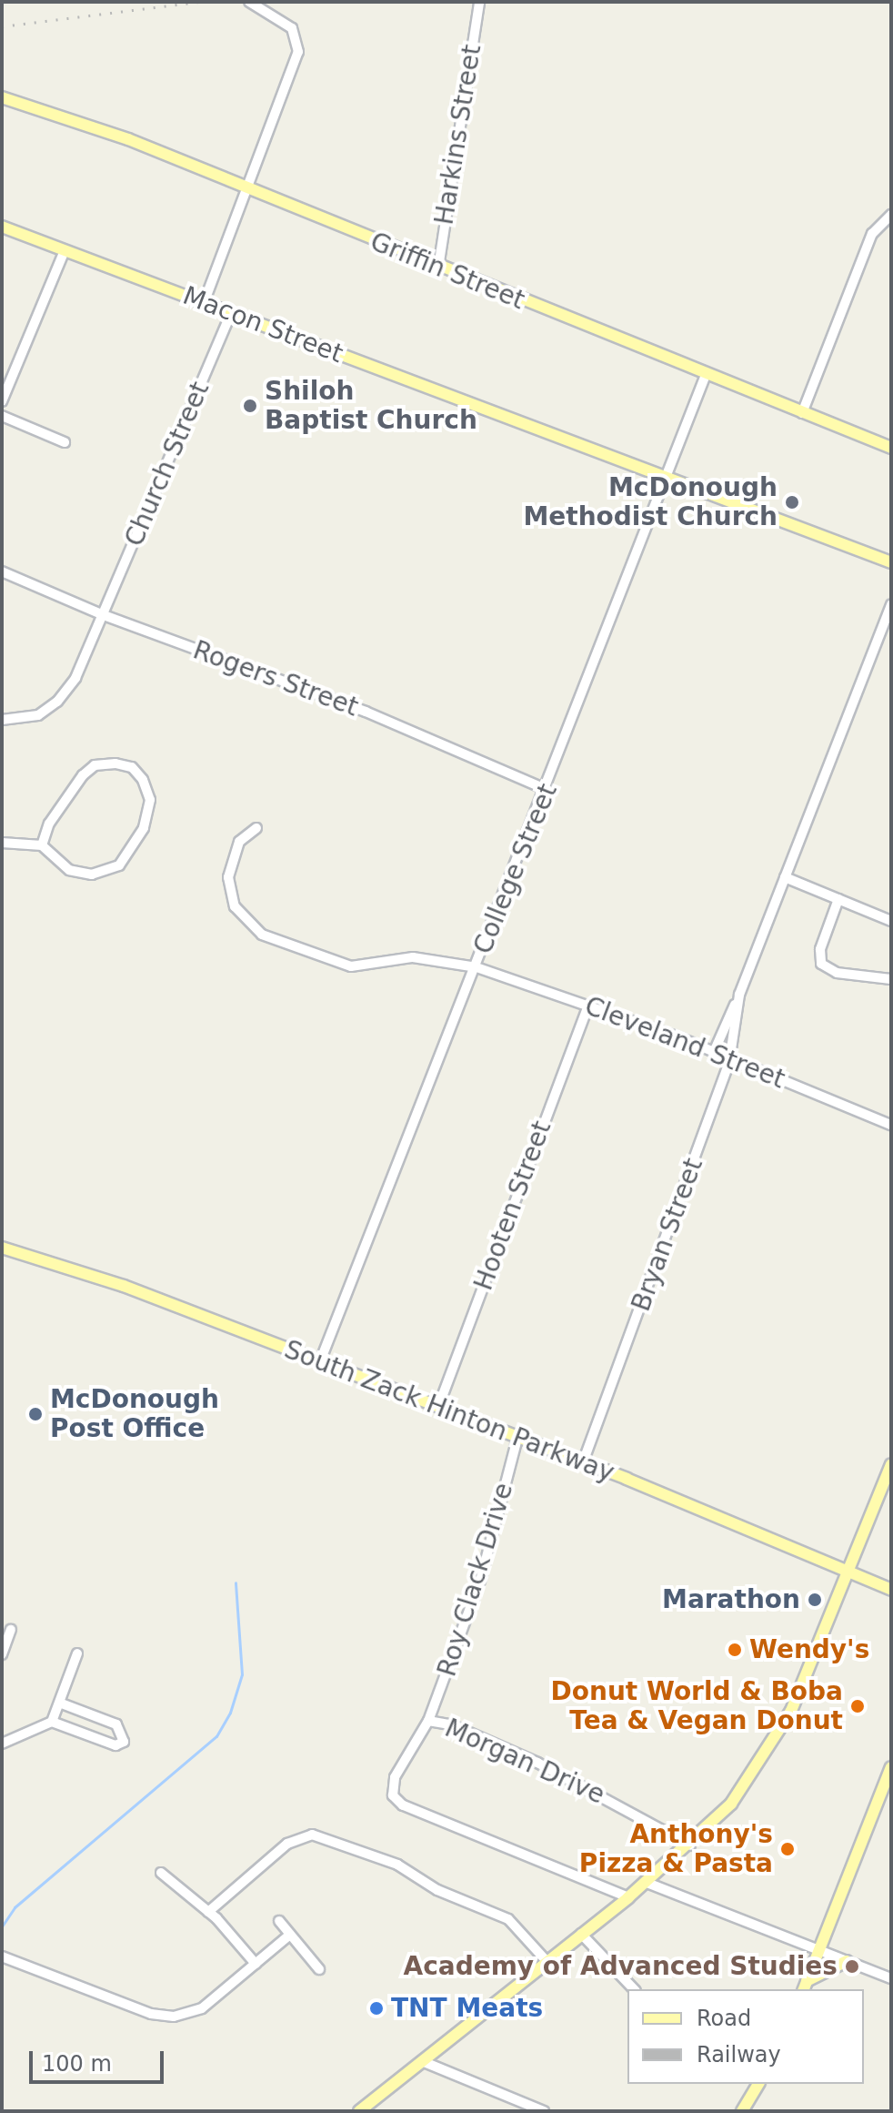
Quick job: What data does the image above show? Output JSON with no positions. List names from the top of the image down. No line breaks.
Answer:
{"streets":{"main road":["Griffin Street","Macon Street","South Zack Hinton Parkway"],"street":["Harkins Street","Church Street","Rogers Street","College Street","Cleveland Street","Hooten Street","Bryan Street","Roy Clack Drive","Morgan Drive"]},"crossings":[["Harkins Street","Griffin Street"],["Griffin Street","College Street"],["Macon Street","Church Street"],["Macon Street","College Street"],["Church Street","Rogers Street"],["Rogers Street","College Street"],["College Street","Cleveland Street"],["College Street","South Zack Hinton Parkway"],["Cleveland Street","Hooten Street"],["Cleveland Street","Bryan Street"],["Hooten Street","South Zack Hinton Parkway"],["Bryan Street","South Zack Hinton Parkway"],["South Zack Hinton Parkway","Roy Clack Drive"],["Roy Clack Drive","Morgan Drive"]],"places":["Shiloh Baptist Church","McDonough Methodist Church","McDonough Post Office","Marathon","Wendy's","Donut World & Boba Tea & Vegan Donut","Anthony's Pizza & Pasta","Academy of Advanced Studies","TNT Meats"],"legend":["Road","Railway"],"scale_bar":"100 m"}
